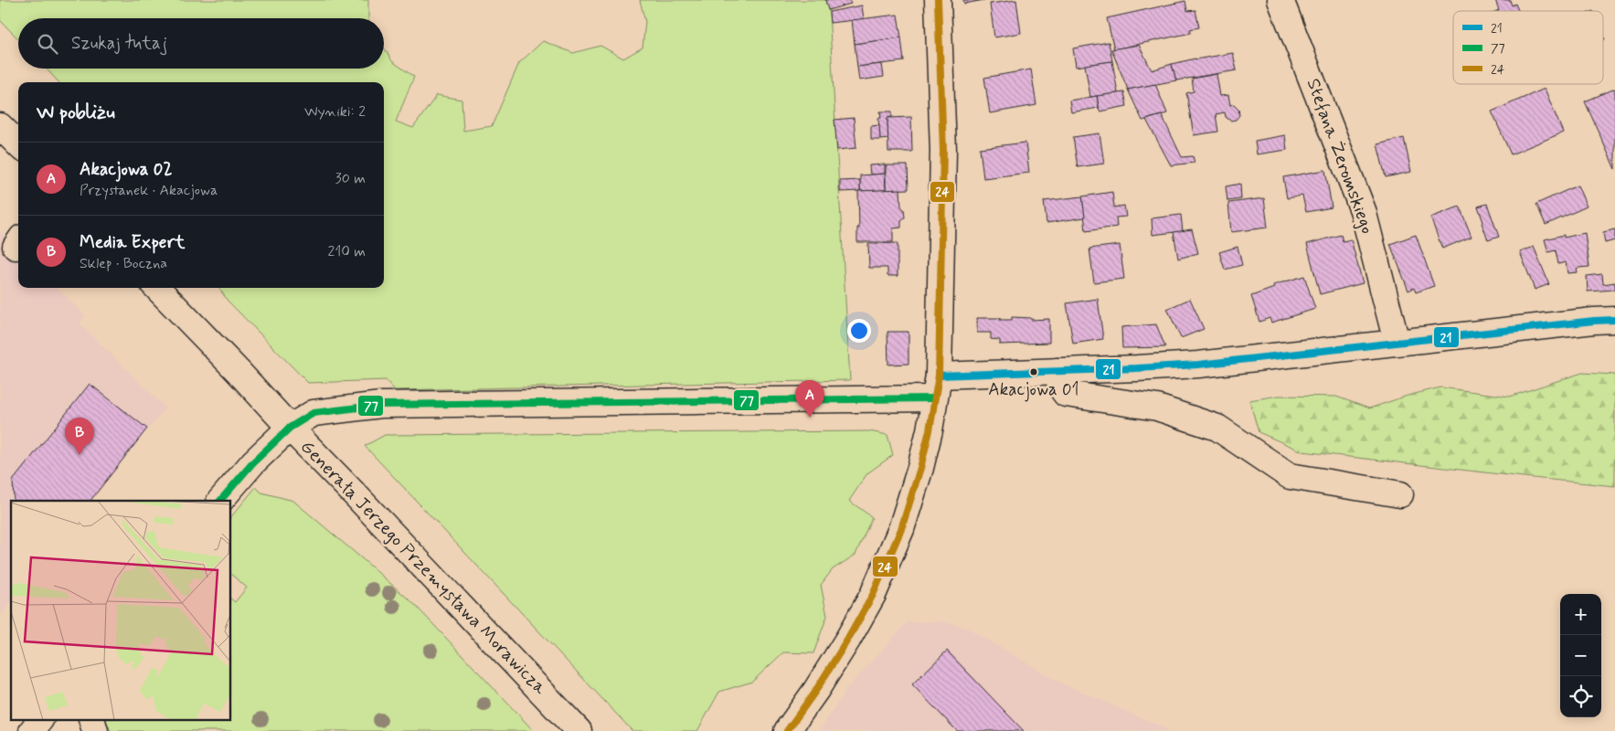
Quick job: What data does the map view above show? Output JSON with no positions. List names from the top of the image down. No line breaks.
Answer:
{"streets":{"street":["Stefana Żeromskiego","Generała Jerzego Przemysława Morawicza"]},"places":["Akacjowa 01"],"lines":["transit line 24","transit line 21","transit line 77"],"legend":["21","77","24"],"page":{"search":"Szukaj tutaj","heading":["W pobliżu","Wyniki: 2"],"list":[{"mark":"A","name":"Akacjowa 02","note":"Przystanek · Akacjowa","value":"30 m"},{"mark":"B","name":"Media Expert","note":"Sklep · Boczna","value":"210 m"}],"pins":["A","B"],"map_buttons":["+","−"]}}
